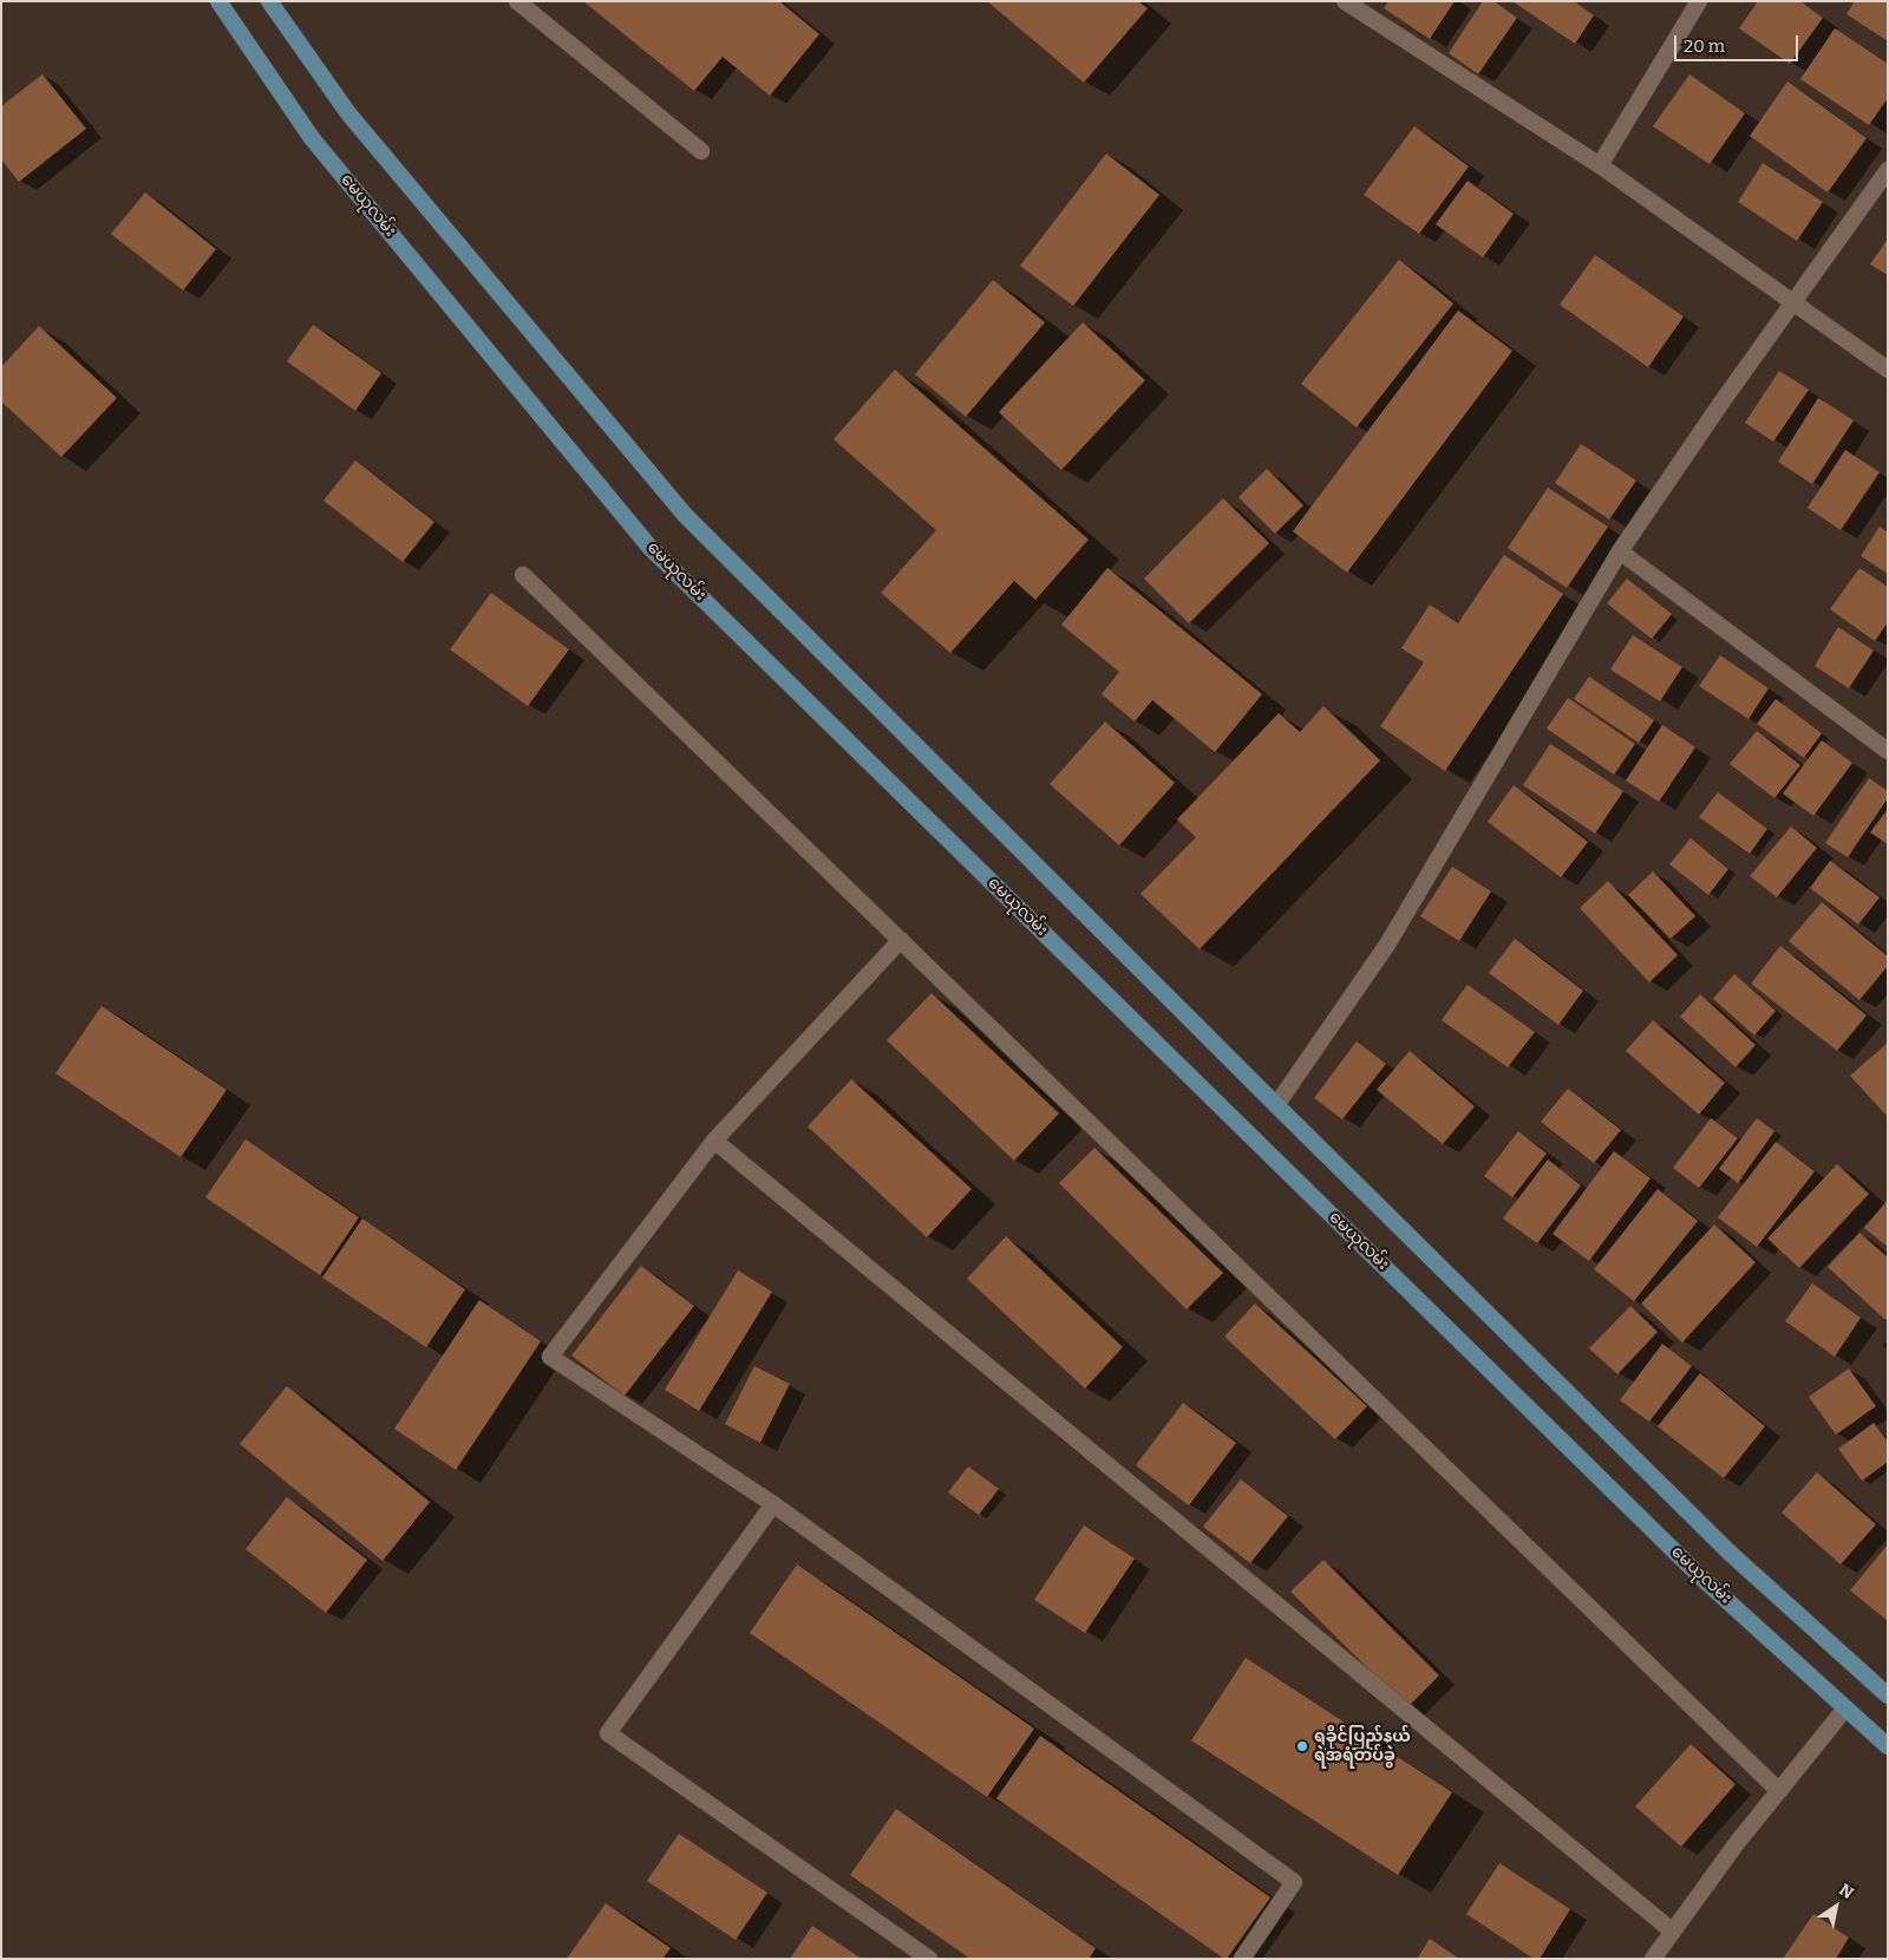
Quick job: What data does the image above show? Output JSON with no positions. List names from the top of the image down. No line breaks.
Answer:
{"streets":{"main road":["မေယုလမ်း"]},"places":["ရခိုင်ပြည်နယ် ရဲအရံတပ်ခွဲ"],"scale_bar":"20 m","north":"top right"}
